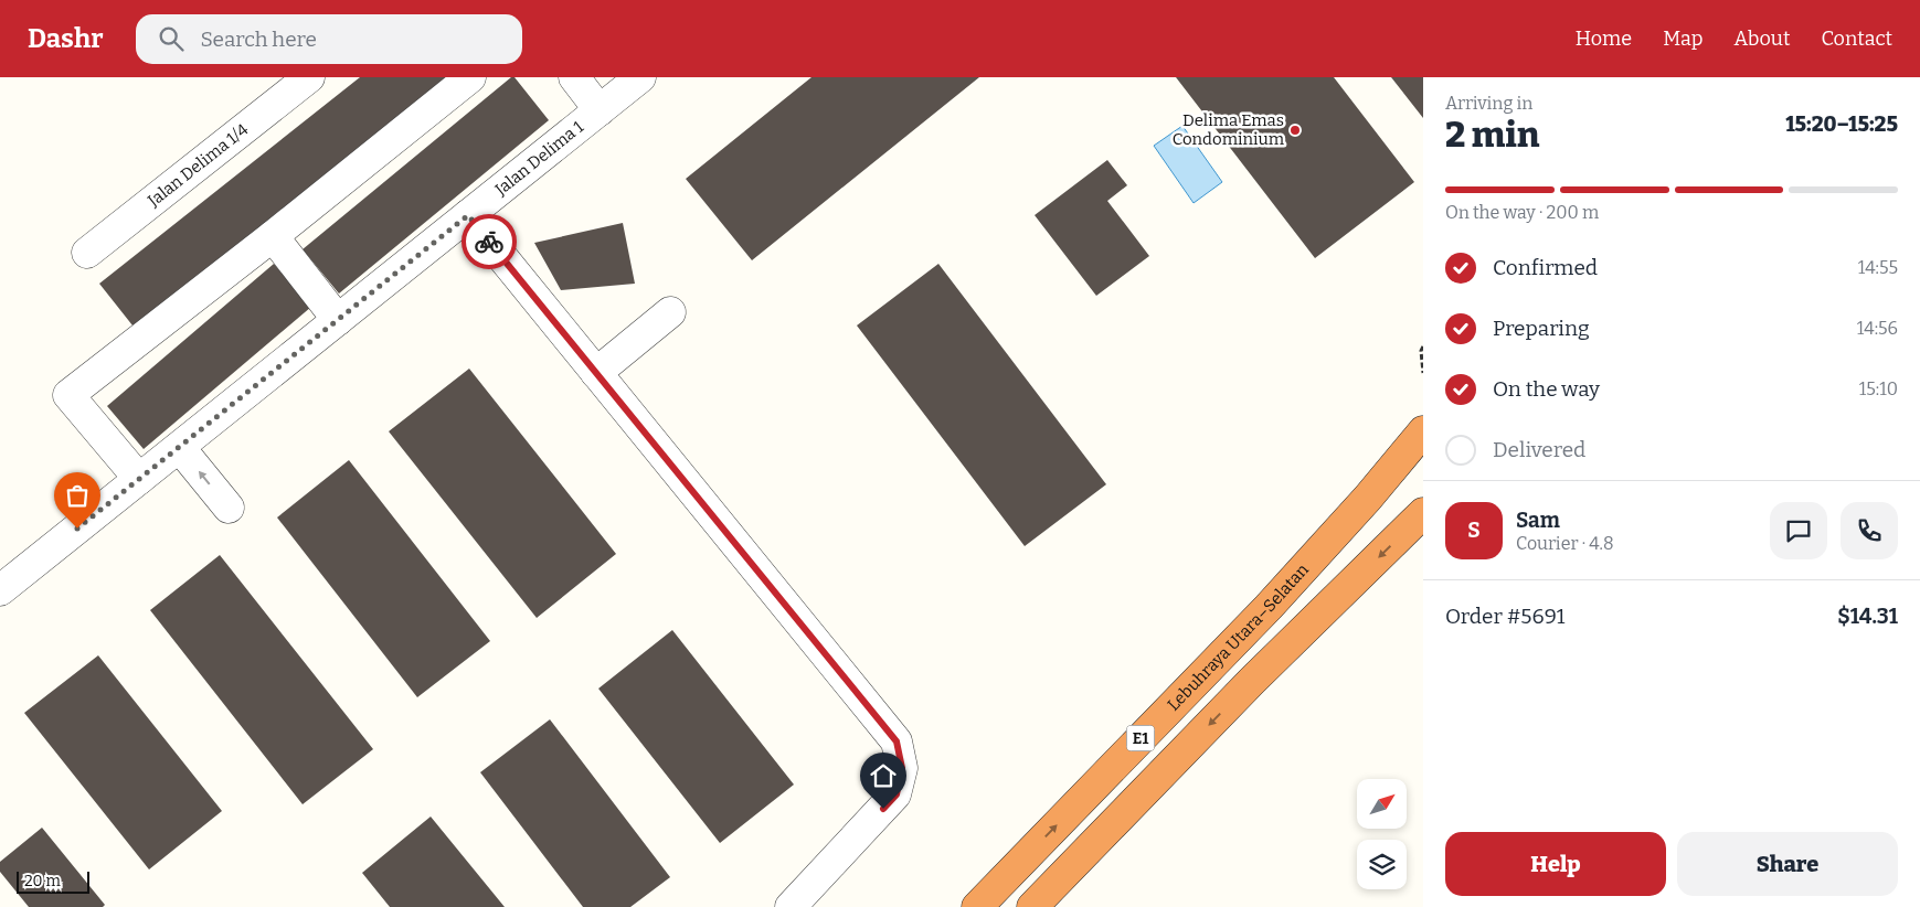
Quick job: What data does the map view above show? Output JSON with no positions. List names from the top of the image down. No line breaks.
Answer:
{"streets":{"highway":["Lebuhraya Utara–Selatan","E1"],"street":["Jalan Delima 1","Jalan Delima 1/4"]},"places":["Delima Emas Condominium"],"scale_bar":"20 m","north":"top right","page":{"header":"Dashr","search":"Search here","nav":["Home","Map","About","Contact"],"heading":["2 min","Arriving in","15:20–15:25"],"panel":["Sam","Courier · 4.8","Order #5691","$14.31"],"bar":"On the way · 200 m","list":[["Confirmed","14:55"],["Preparing","14:56"],["On the way","15:10"],"Delivered"],"round":"S","buttons":["Help","Share"],"scale":"20 m"}}
